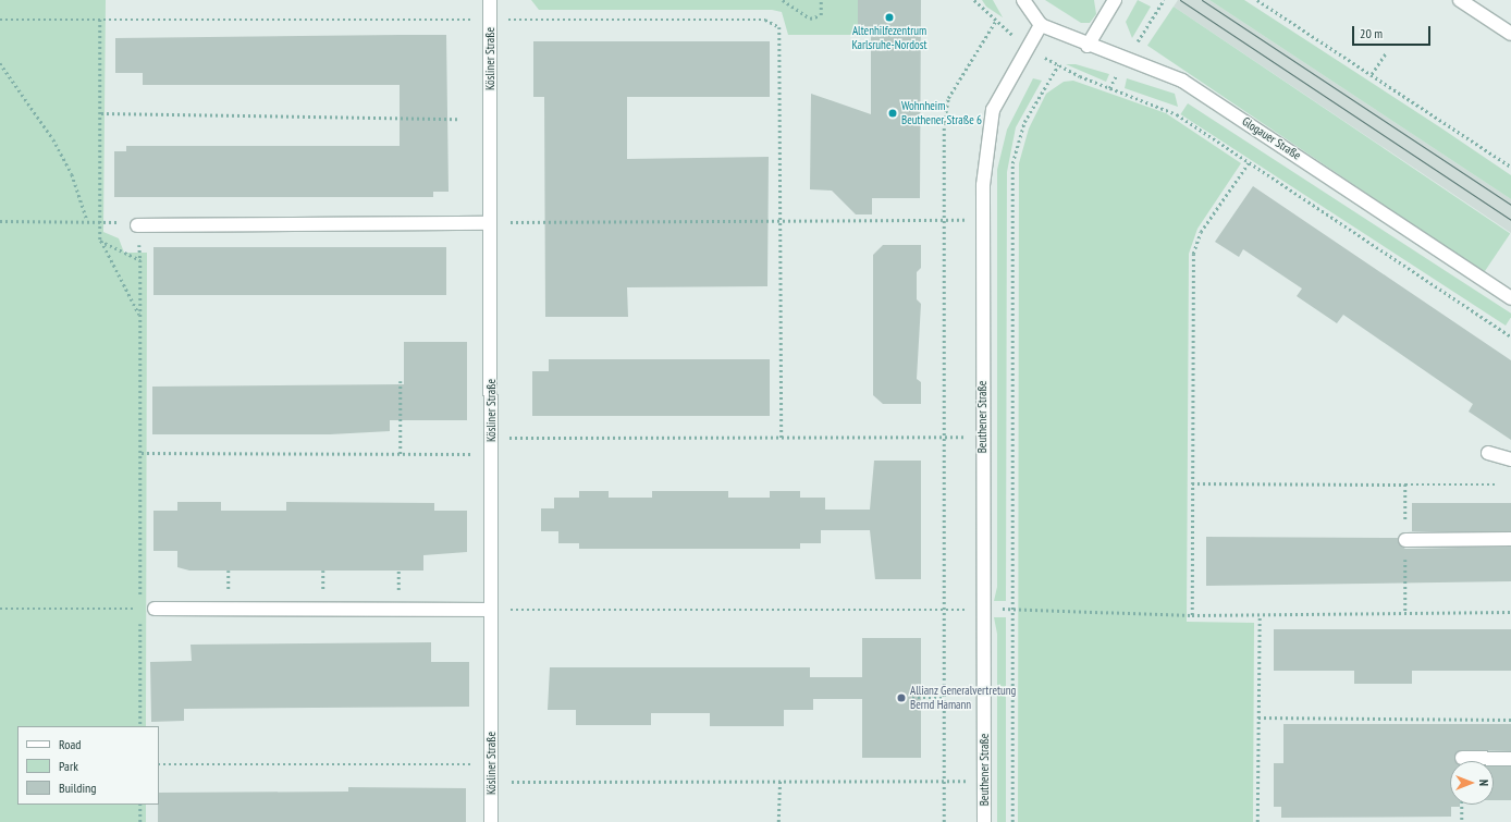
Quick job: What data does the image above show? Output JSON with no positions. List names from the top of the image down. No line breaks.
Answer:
{"streets":{"street":["Kösliner Straße","Glogauer Straße","Beuthener Straße"]},"crossings":[["Glogauer Straße","Beuthener Straße"]],"places":["Altenhilfezentrum Karlsruhe-Nordost","Wohnheim Beuthener Straße 6","Allianz Generalvertretung Bernd Hamann"],"legend":["Road","Park","Building"],"scale_bar":"20 m","north":"right"}
